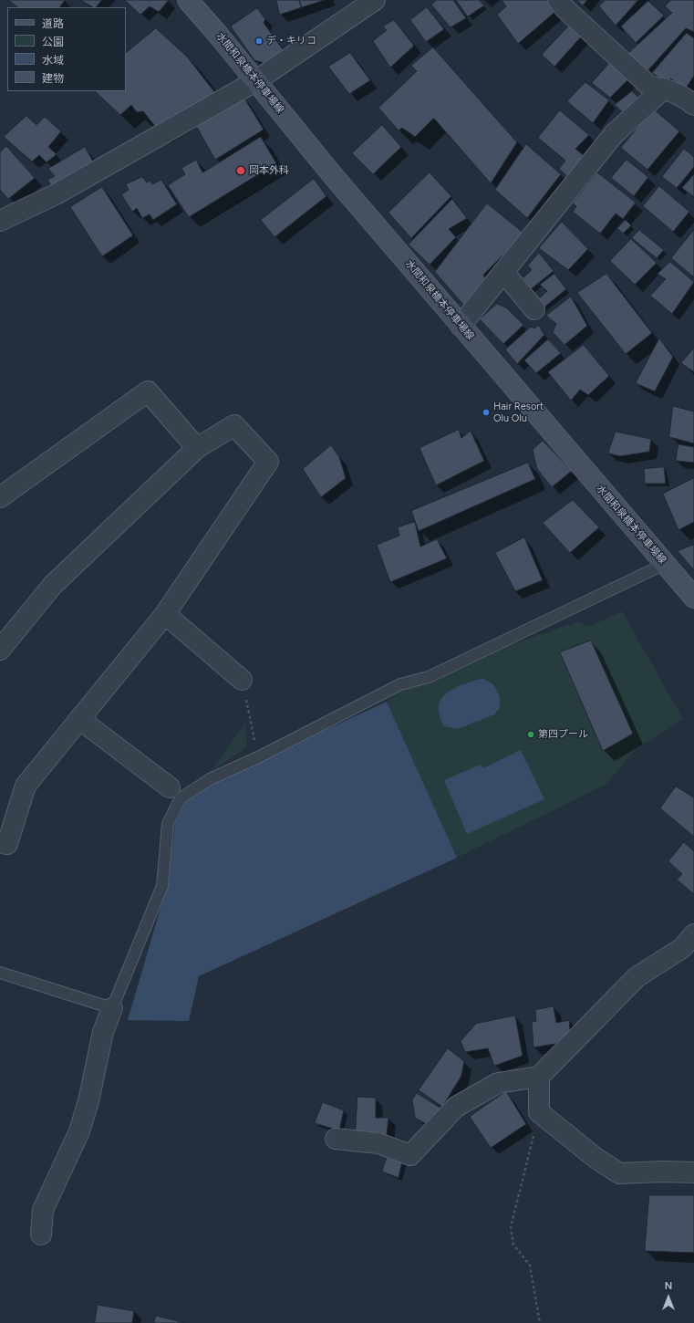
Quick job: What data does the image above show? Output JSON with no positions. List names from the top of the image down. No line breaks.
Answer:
{"streets":{"main road":["水間和泉橋本停車場線"]},"places":["デ・キリコ","岡本外科","Hair Resort Olu Olu","第四プール"],"legend":["道路","公園","水域","建物"],"north":"top"}
